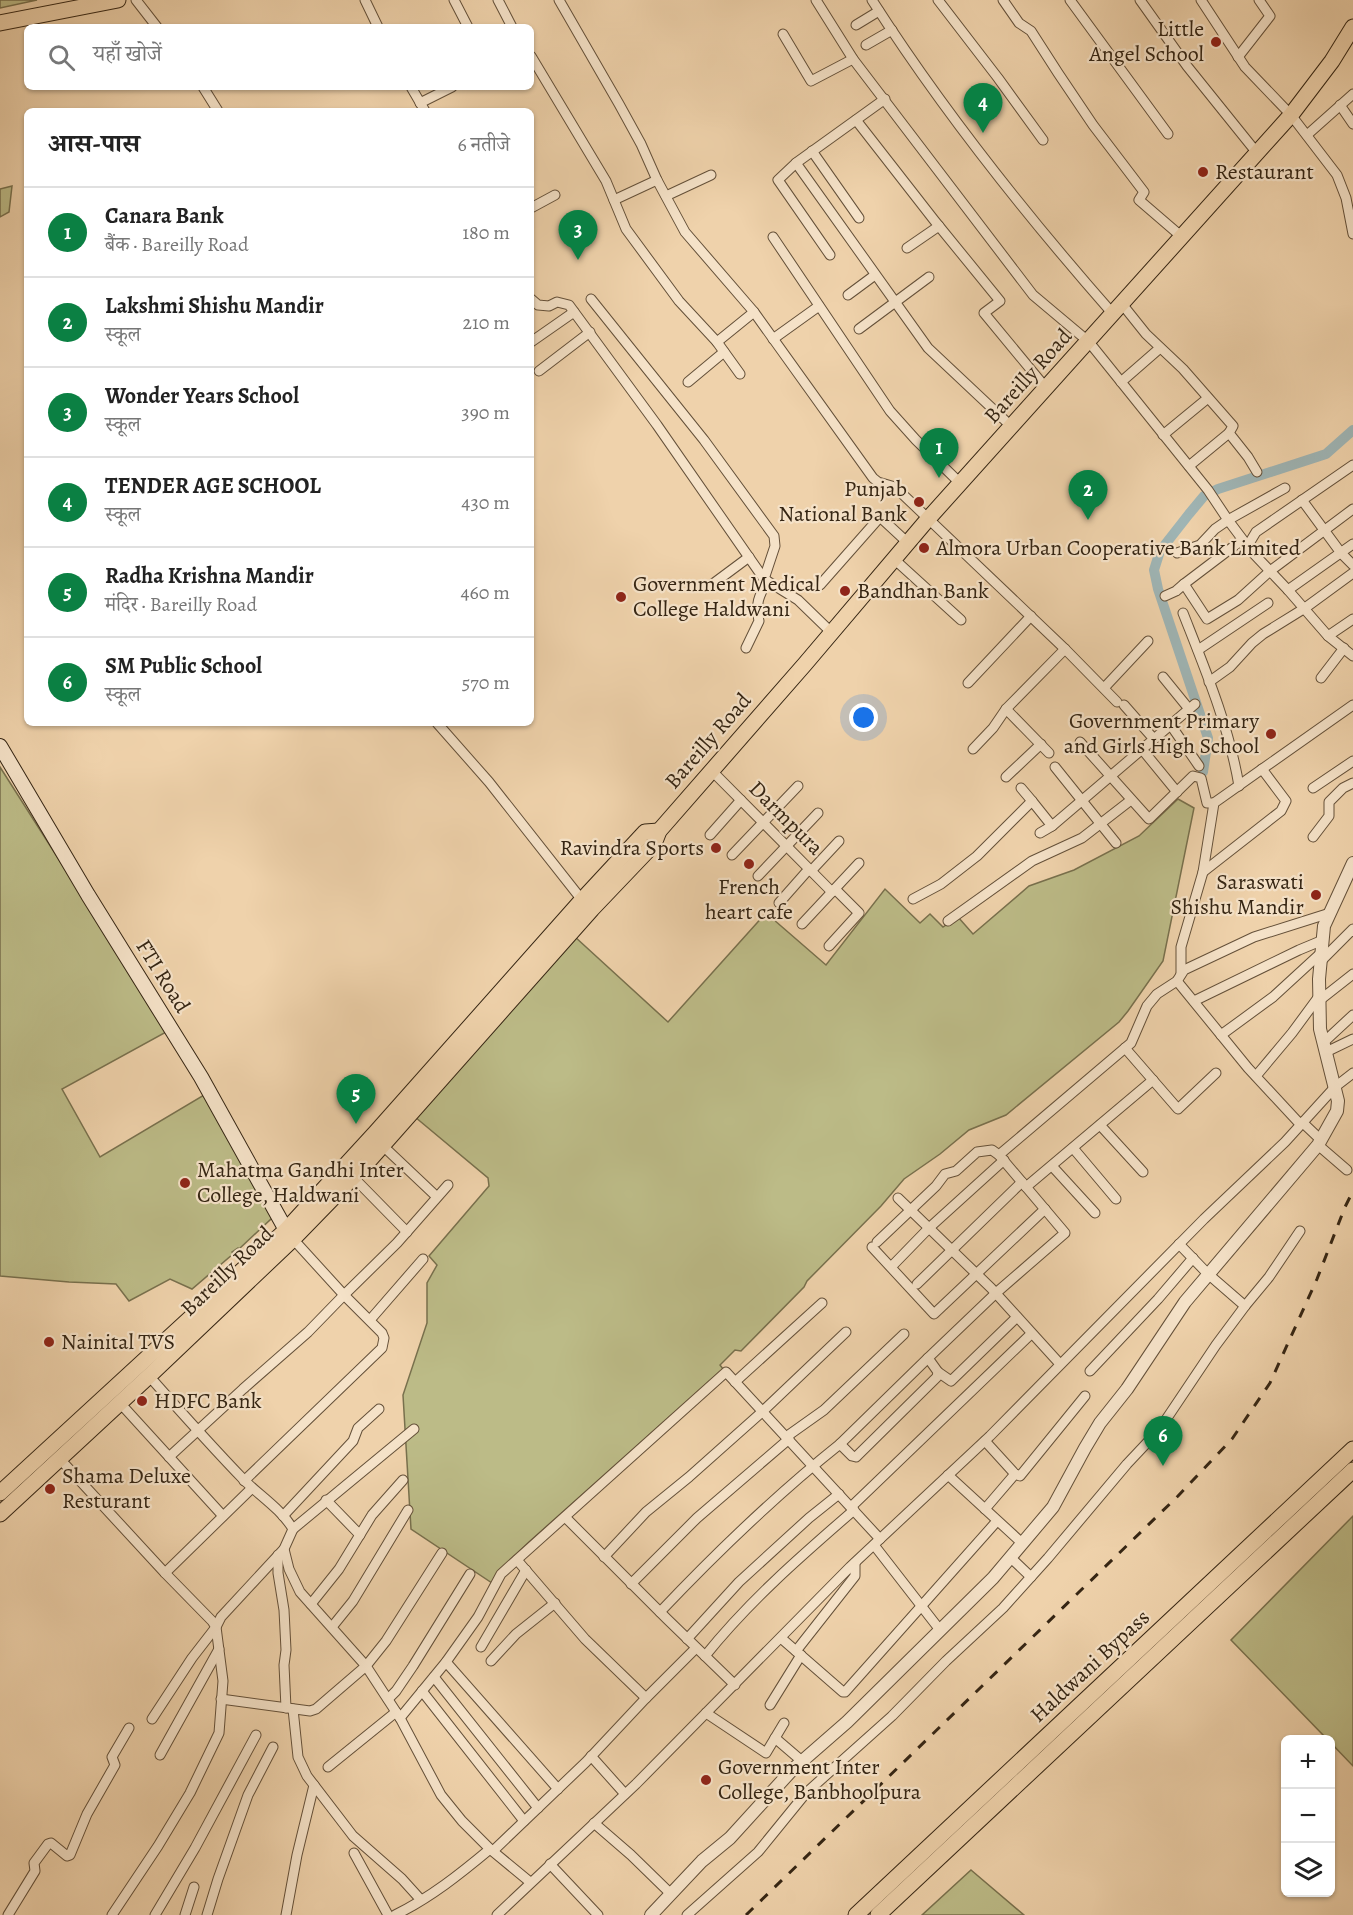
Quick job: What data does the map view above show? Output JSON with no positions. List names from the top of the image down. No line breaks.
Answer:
{"streets":{"main road":["Bareilly Road","FTI Road","Haldwani Bypass"],"street":["Darmpura"]},"crossings":[["Bareilly Road","Darmpura"],["Bareilly Road","FTI Road"]],"places":["Little Angel School","Restaurant","Punjab National Bank","Almora Urban Cooperative Bank Limited","Bandhan Bank","Government Medical College Haldwani","Government Primary and Girls High School","Ravindra Sports","French heart cafe","Saraswati Shishu Mandir","Mahatma Gandhi Inter College, Haldwani","Nainital TVS","HDFC Bank","Shama Deluxe Resturant","Government Inter College, Banbhoolpura"],"page":{"search":"यहाँ खोजें","pins":["4","3","1","2","5","6"],"heading":["आस-पास","6 नतीजे"],"list":[{"mark":"1","name":"Canara Bank","note":"बैंक · Bareilly Road","value":"180 m"},{"mark":"2","name":"Lakshmi Shishu Mandir","note":"स्कूल","value":"210 m"},{"mark":"3","name":"Wonder Years School","note":"स्कूल","value":"390 m"},{"mark":"4","name":"TENDER AGE SCHOOL","note":"स्कूल","value":"430 m"},{"mark":"5","name":"Radha Krishna Mandir","note":"मंदिर · Bareilly Road","value":"460 m"},{"mark":"6","name":"SM Public School","note":"स्कूल","value":"570 m"}],"map_buttons":["+","−"]}}
